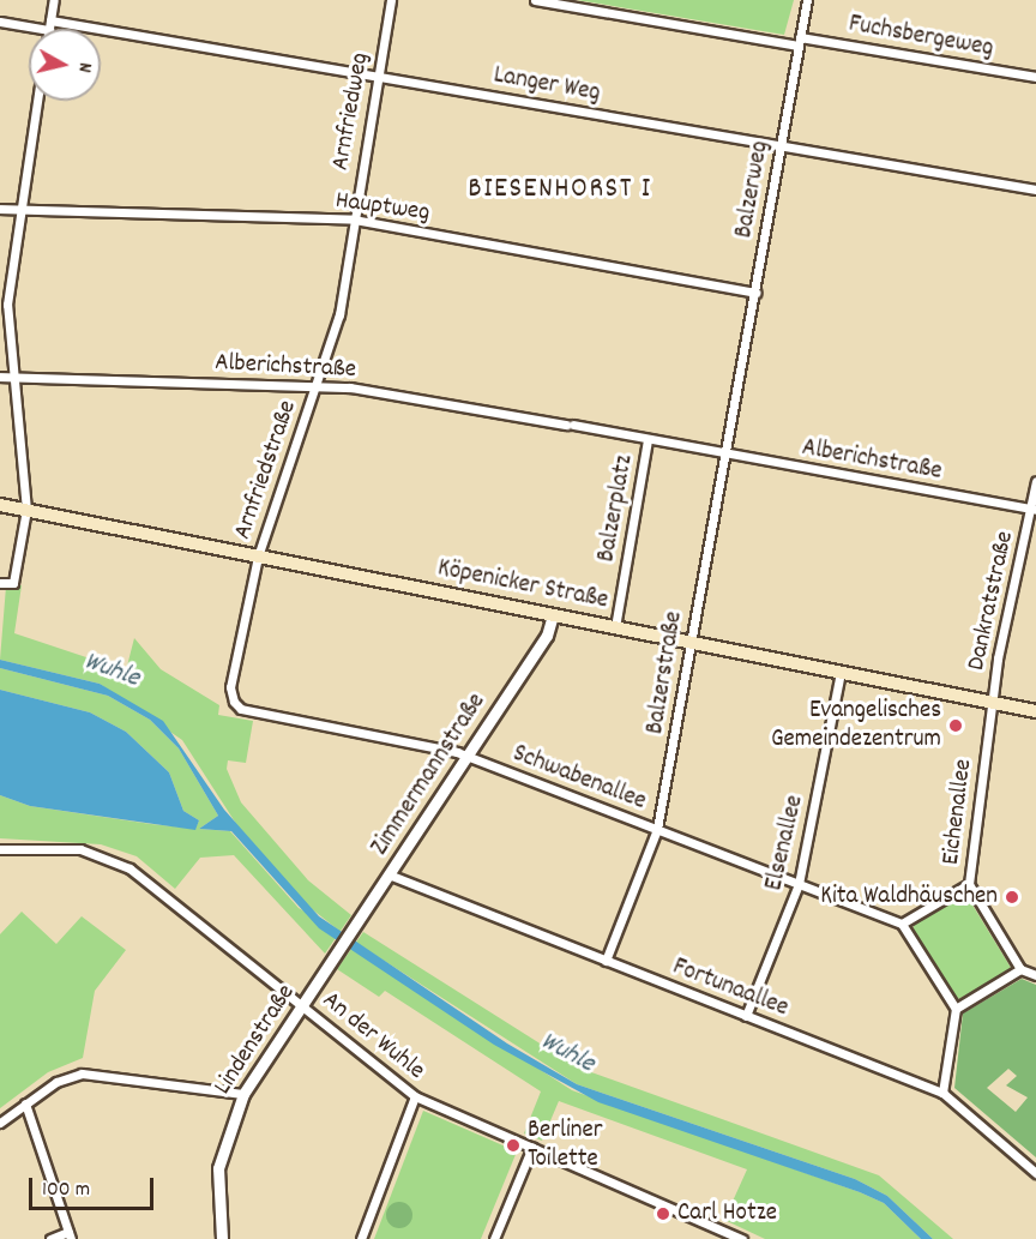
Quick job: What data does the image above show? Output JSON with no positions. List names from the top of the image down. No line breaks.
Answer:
{"streets":{"main road":["Köpenicker Straße"],"street":["Fuchsbergeweg","Langer Weg","Arnfriedweg","Balzerweg","Hauptweg","Alberichstraße","Arnfriedstraße","Balzerplatz","Dankratstraße","Balzerstraße","Zimmermannstraße","Schwabenallee","Eichenallee","Elsenallee","Fortunaallee","An der Wuhle","Lindenstraße"]},"crossings":[["Fuchsbergeweg","Balzerweg"],["Langer Weg","Arnfriedweg"],["Langer Weg","Balzerweg"],["Arnfriedweg","Hauptweg"],["Arnfriedweg","Arnfriedstraße"],["Balzerweg","Hauptweg"],["Balzerweg","Balzerstraße"],["Alberichstraße","Arnfriedstraße"],["Alberichstraße","Balzerplatz"],["Alberichstraße","Dankratstraße"],["Alberichstraße","Balzerstraße"],["Arnfriedstraße","Köpenicker Straße"],["Arnfriedstraße","Schwabenallee"],["Balzerplatz","Köpenicker Straße"],["Köpenicker Straße","Dankratstraße"],["Köpenicker Straße","Balzerstraße"],["Köpenicker Straße","Zimmermannstraße"],["Köpenicker Straße","Eichenallee"],["Köpenicker Straße","Elsenallee"],["Dankratstraße","Eichenallee"],["Balzerstraße","Schwabenallee"],["Balzerstraße","Fortunaallee"],["Zimmermannstraße","Schwabenallee"],["Zimmermannstraße","Fortunaallee"],["Zimmermannstraße","Lindenstraße"],["Schwabenallee","Elsenallee"],["Elsenallee","Fortunaallee"],["An der Wuhle","Lindenstraße"]],"districts":["BIESENHORST I"],"water":["Wuhle"],"places":["Evangelisches Gemeindezentrum","Kita Waldhäuschen","Berliner Toilette","Carl Hotze"],"scale_bar":"100 m","north":"right"}
